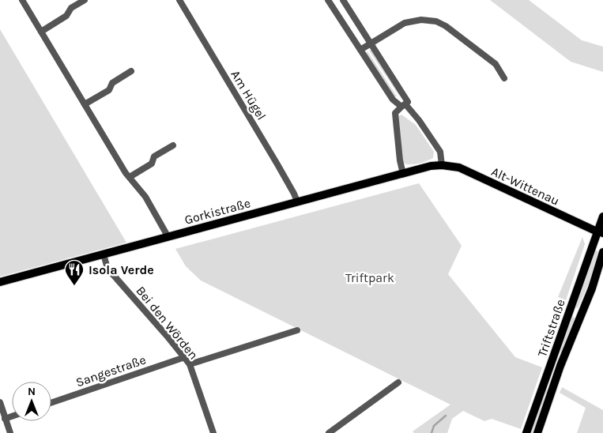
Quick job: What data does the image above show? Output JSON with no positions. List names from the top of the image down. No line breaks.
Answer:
{"streets":{"main road":["Alt-Wittenau","Gorkistraße","Triftstraße"],"street":["Am Hügel","Bei den Wörden","Sangestraße"]},"crossings":[["Am Hügel","Gorkistraße"],["Alt-Wittenau","Gorkistraße"],["Alt-Wittenau","Triftstraße"],["Gorkistraße","Bei den Wörden"],["Bei den Wörden","Sangestraße"]],"parks":["Triftpark"],"places":{"restaurant":["Isola Verde"]},"north":"top"}
